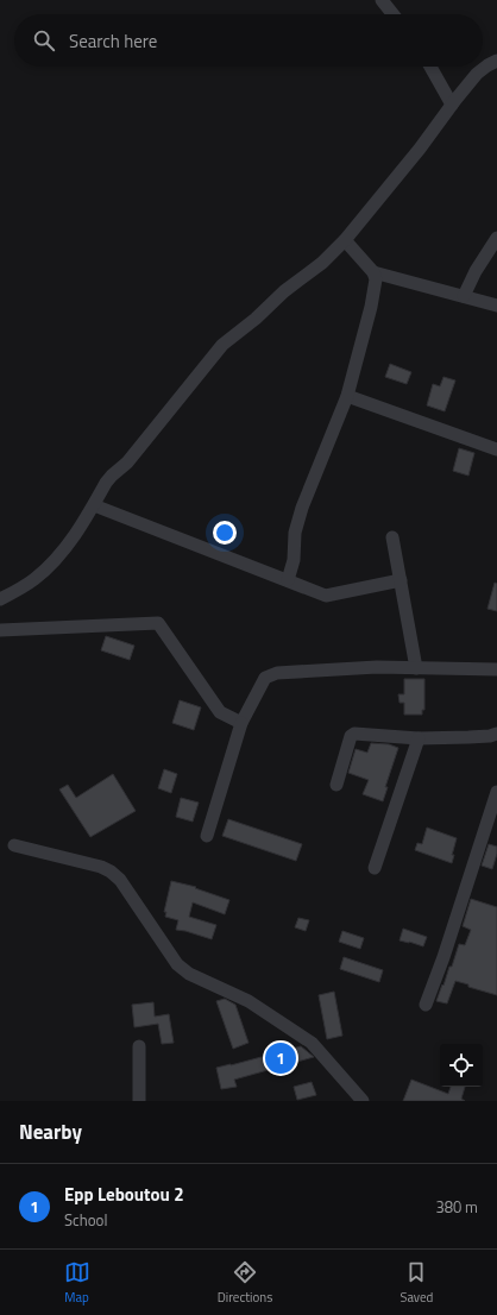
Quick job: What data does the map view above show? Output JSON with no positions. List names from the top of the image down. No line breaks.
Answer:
{"page":{"search":"Search here","pins":"1","heading":"Nearby","list":[{"mark":"1","name":"Epp Leboutou 2","note":"School","value":"380 m"}],"nav":["Map","Directions","Saved"]}}
